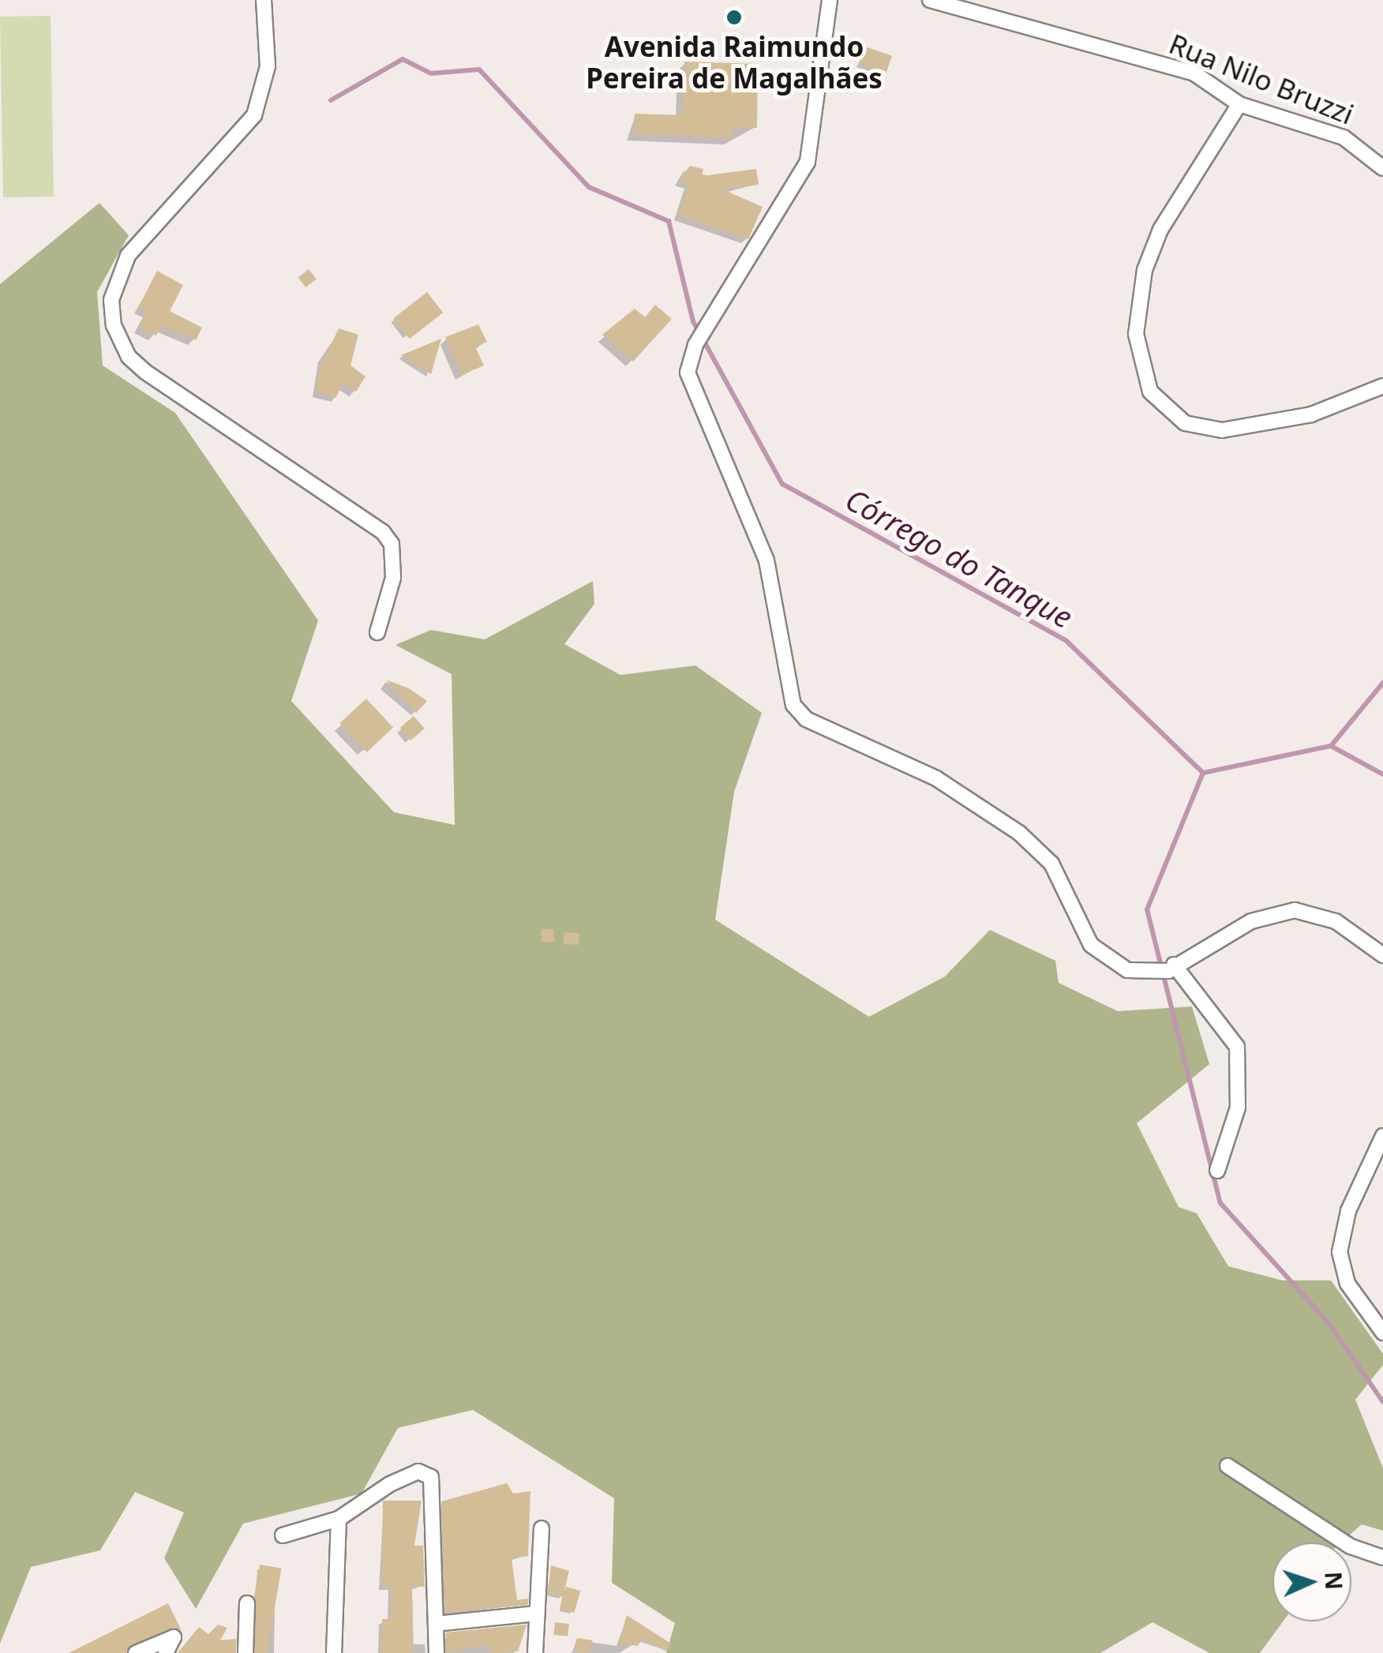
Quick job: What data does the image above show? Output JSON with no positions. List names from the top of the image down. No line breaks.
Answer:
{"streets":{"street":["Rua Nilo Bruzzi"]},"water":["Córrego do Tanque"],"places":["Avenida Raimundo Pereira de Magalhães"],"north":"right"}
